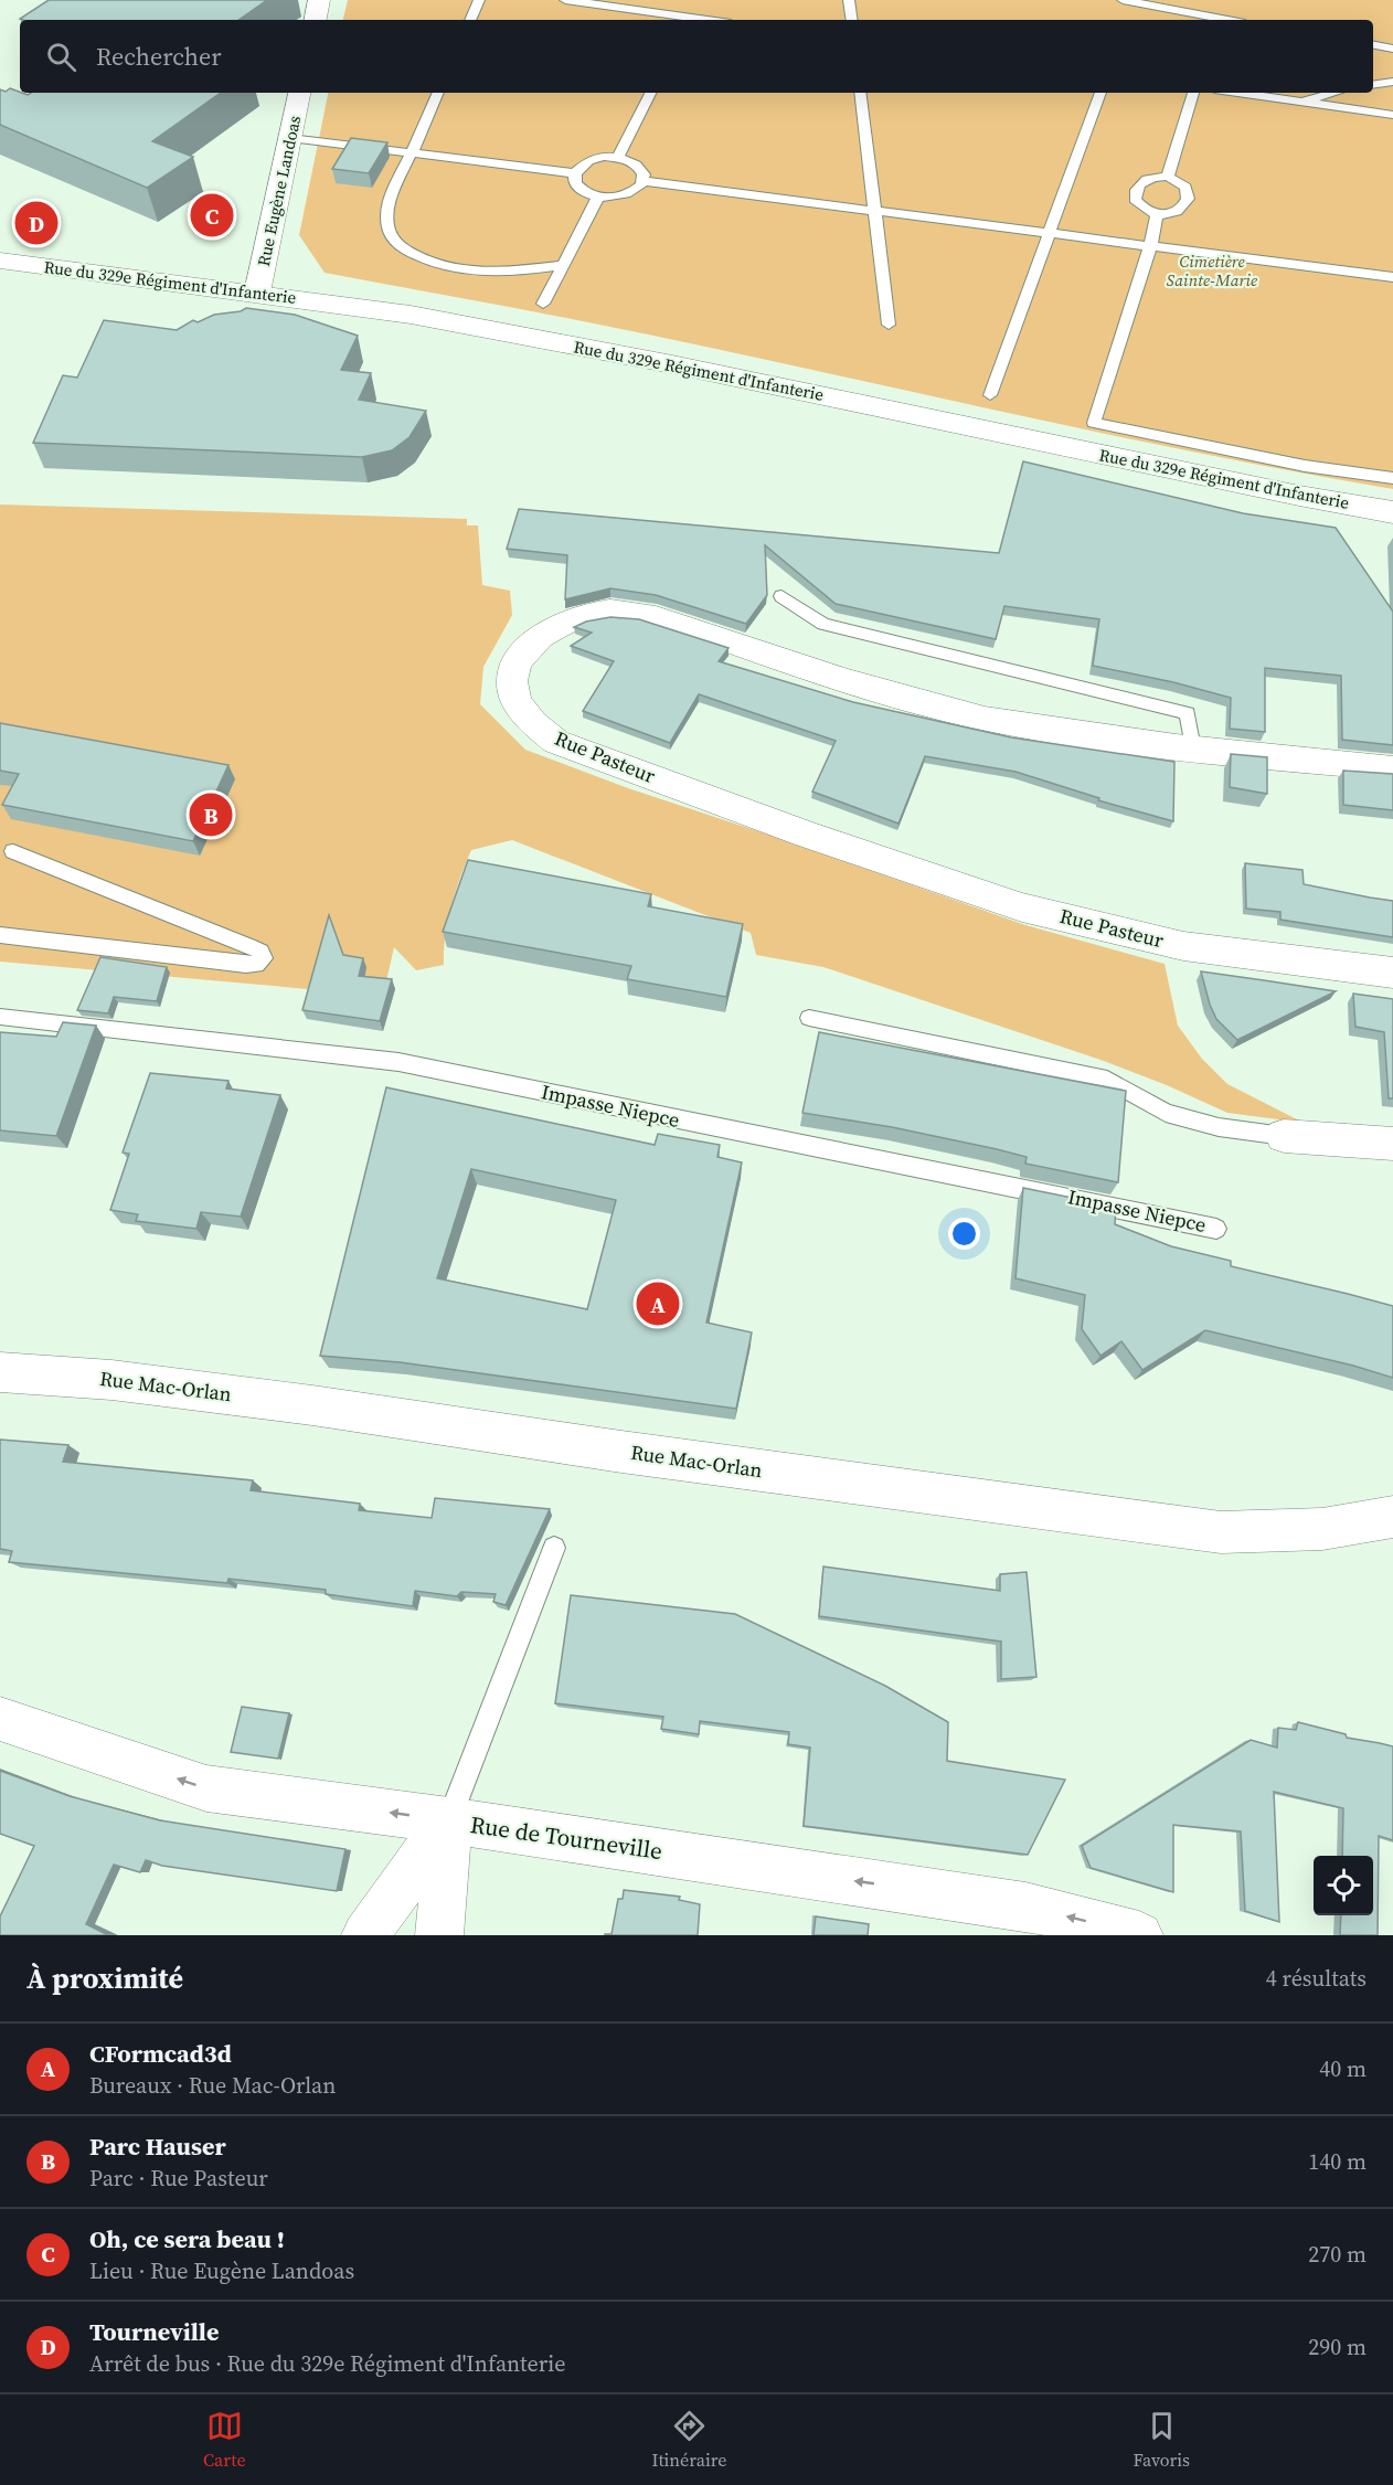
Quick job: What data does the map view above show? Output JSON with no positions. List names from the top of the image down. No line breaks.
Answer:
{"streets":{"street":["Rue Eugène Landoas","Rue du 329e Régiment d'Infanterie","Rue Pasteur","Rue Mac-Orlan","Rue de Tourneville"],"lane":["Impasse Niepce"]},"crossings":[["Rue Eugène Landoas","Rue du 329e Régiment d'Infanterie"]],"one_way":["Rue de Tourneville"],"parks":["Cimetière Sainte-Marie"],"page":{"search":"Rechercher","pins":["C","D","B","A"],"heading":["À proximité","4 résultats"],"list":[{"mark":"A","name":"CFormcad3d","note":"Bureaux · Rue Mac-Orlan","value":"40 m"},{"mark":"B","name":"Parc Hauser","note":"Parc · Rue Pasteur","value":"140 m"},{"mark":"C","name":"Oh, ce sera beau !","note":"Lieu · Rue Eugène Landoas","value":"270 m"},{"mark":"D","name":"Tourneville","note":"Arrêt de bus · Rue du 329e Régiment d'Infanterie","value":"290 m"}],"nav":["Carte","Itinéraire","Favoris"]}}
